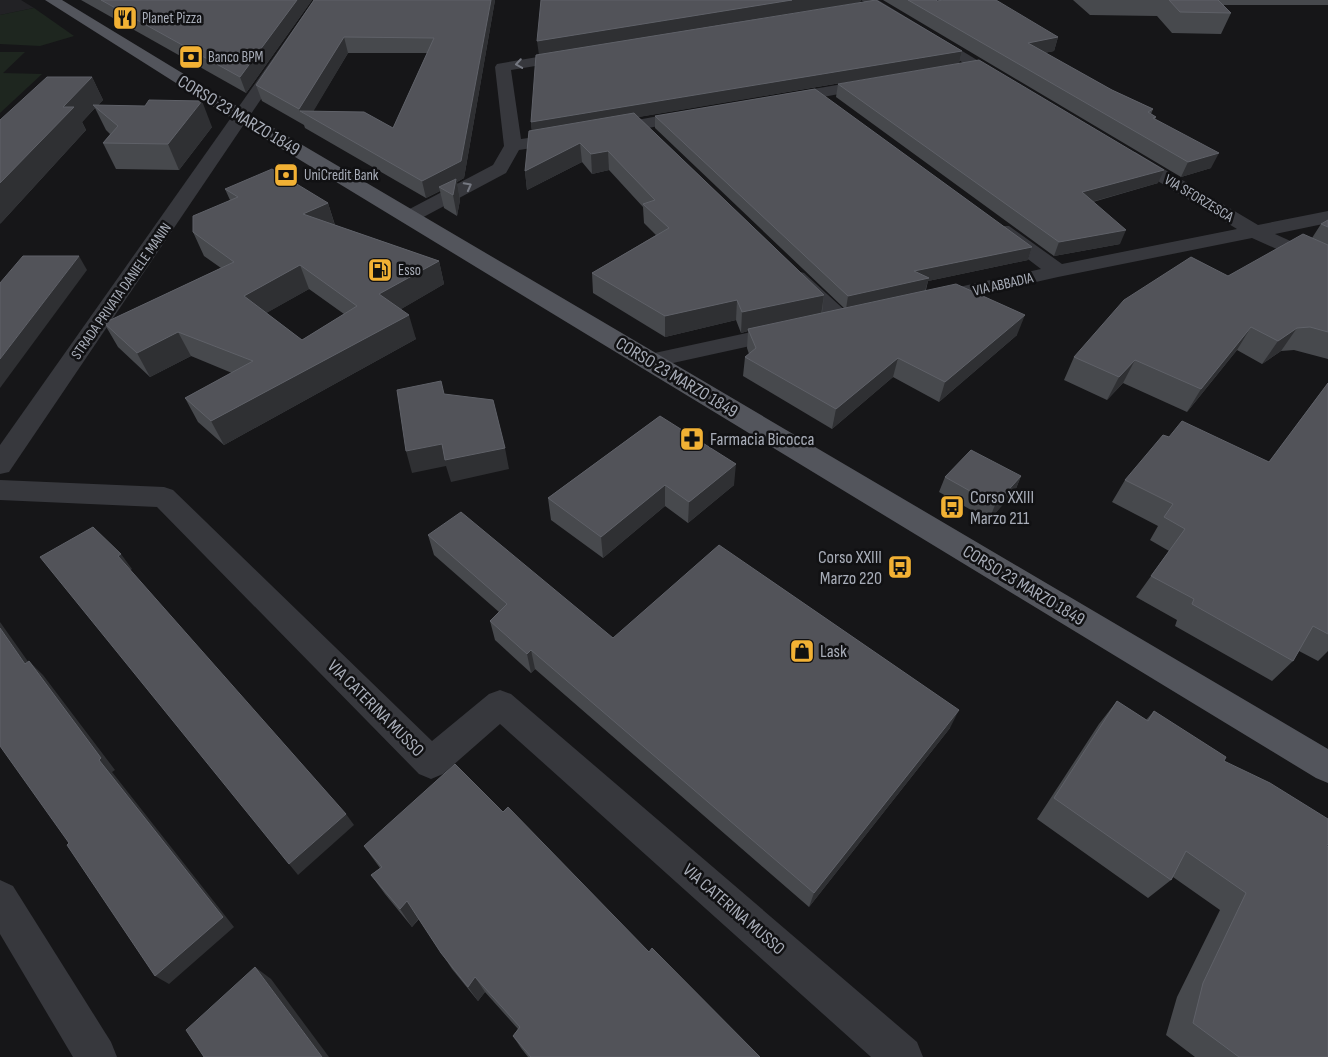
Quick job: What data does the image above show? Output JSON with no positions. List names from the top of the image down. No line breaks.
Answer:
{"streets":{"main road":["CORSO 23 MARZO 1849"],"street":["VIA SFORZESCA","VIA ABBADIA","STRADA PRIVATA DANIELE MANIN","VIA CATERINA MUSSO"]},"crossings":[["CORSO 23 MARZO 1849","STRADA PRIVATA DANIELE MANIN"],["VIA SFORZESCA","VIA ABBADIA"]],"places":{"restaurant":["Planet Pizza"],"bank":["Banco BPM","UniCredit Bank"],"fuel station":["Esso"],"pharmacy":["Farmacia Bicocca"],"bus stop":["Corso XXIII Marzo 211","Corso XXIII Marzo 220"],"shop":["Lask"]}}
